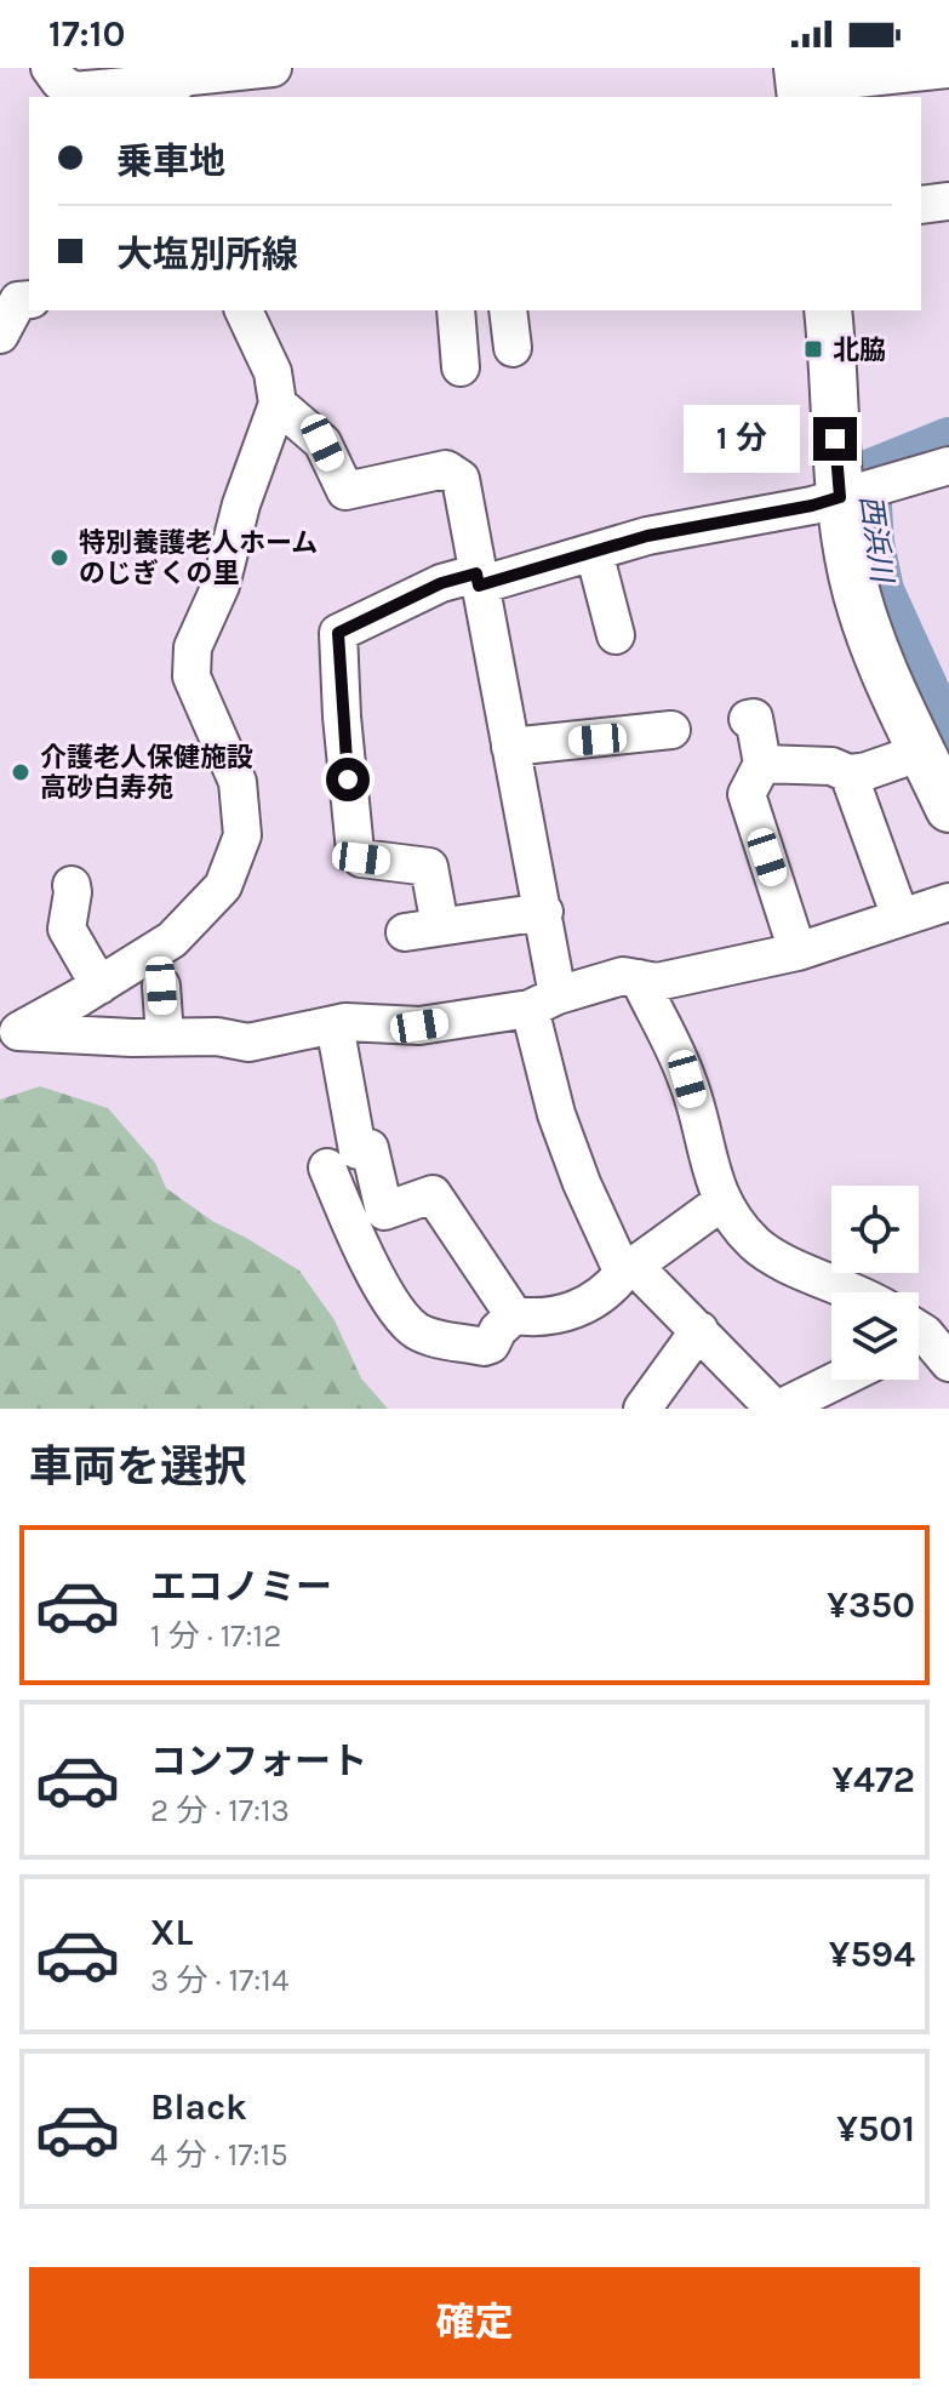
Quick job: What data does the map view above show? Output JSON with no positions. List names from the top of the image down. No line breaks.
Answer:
{"water":["西浜川"],"places":{"transit":["北脇"],"other":["特別養護老人ホーム のじぎくの里","介護老人保健施設 高砂白寿苑"]},"page":{"status":"17:10","banner":["乗車地","大塩別所線"],"bubble":"1 分","heading":"車両を選択","list":[{"name":"エコノミー","note":"1 分 · 17:12","value":"¥350"},{"name":"コンフォート","note":"2 分 · 17:13","value":"¥472"},{"name":"XL","note":"3 分 · 17:14","value":"¥594"},{"name":"Black","note":"4 分 · 17:15","value":"¥501"}],"buttons":"確定"}}
